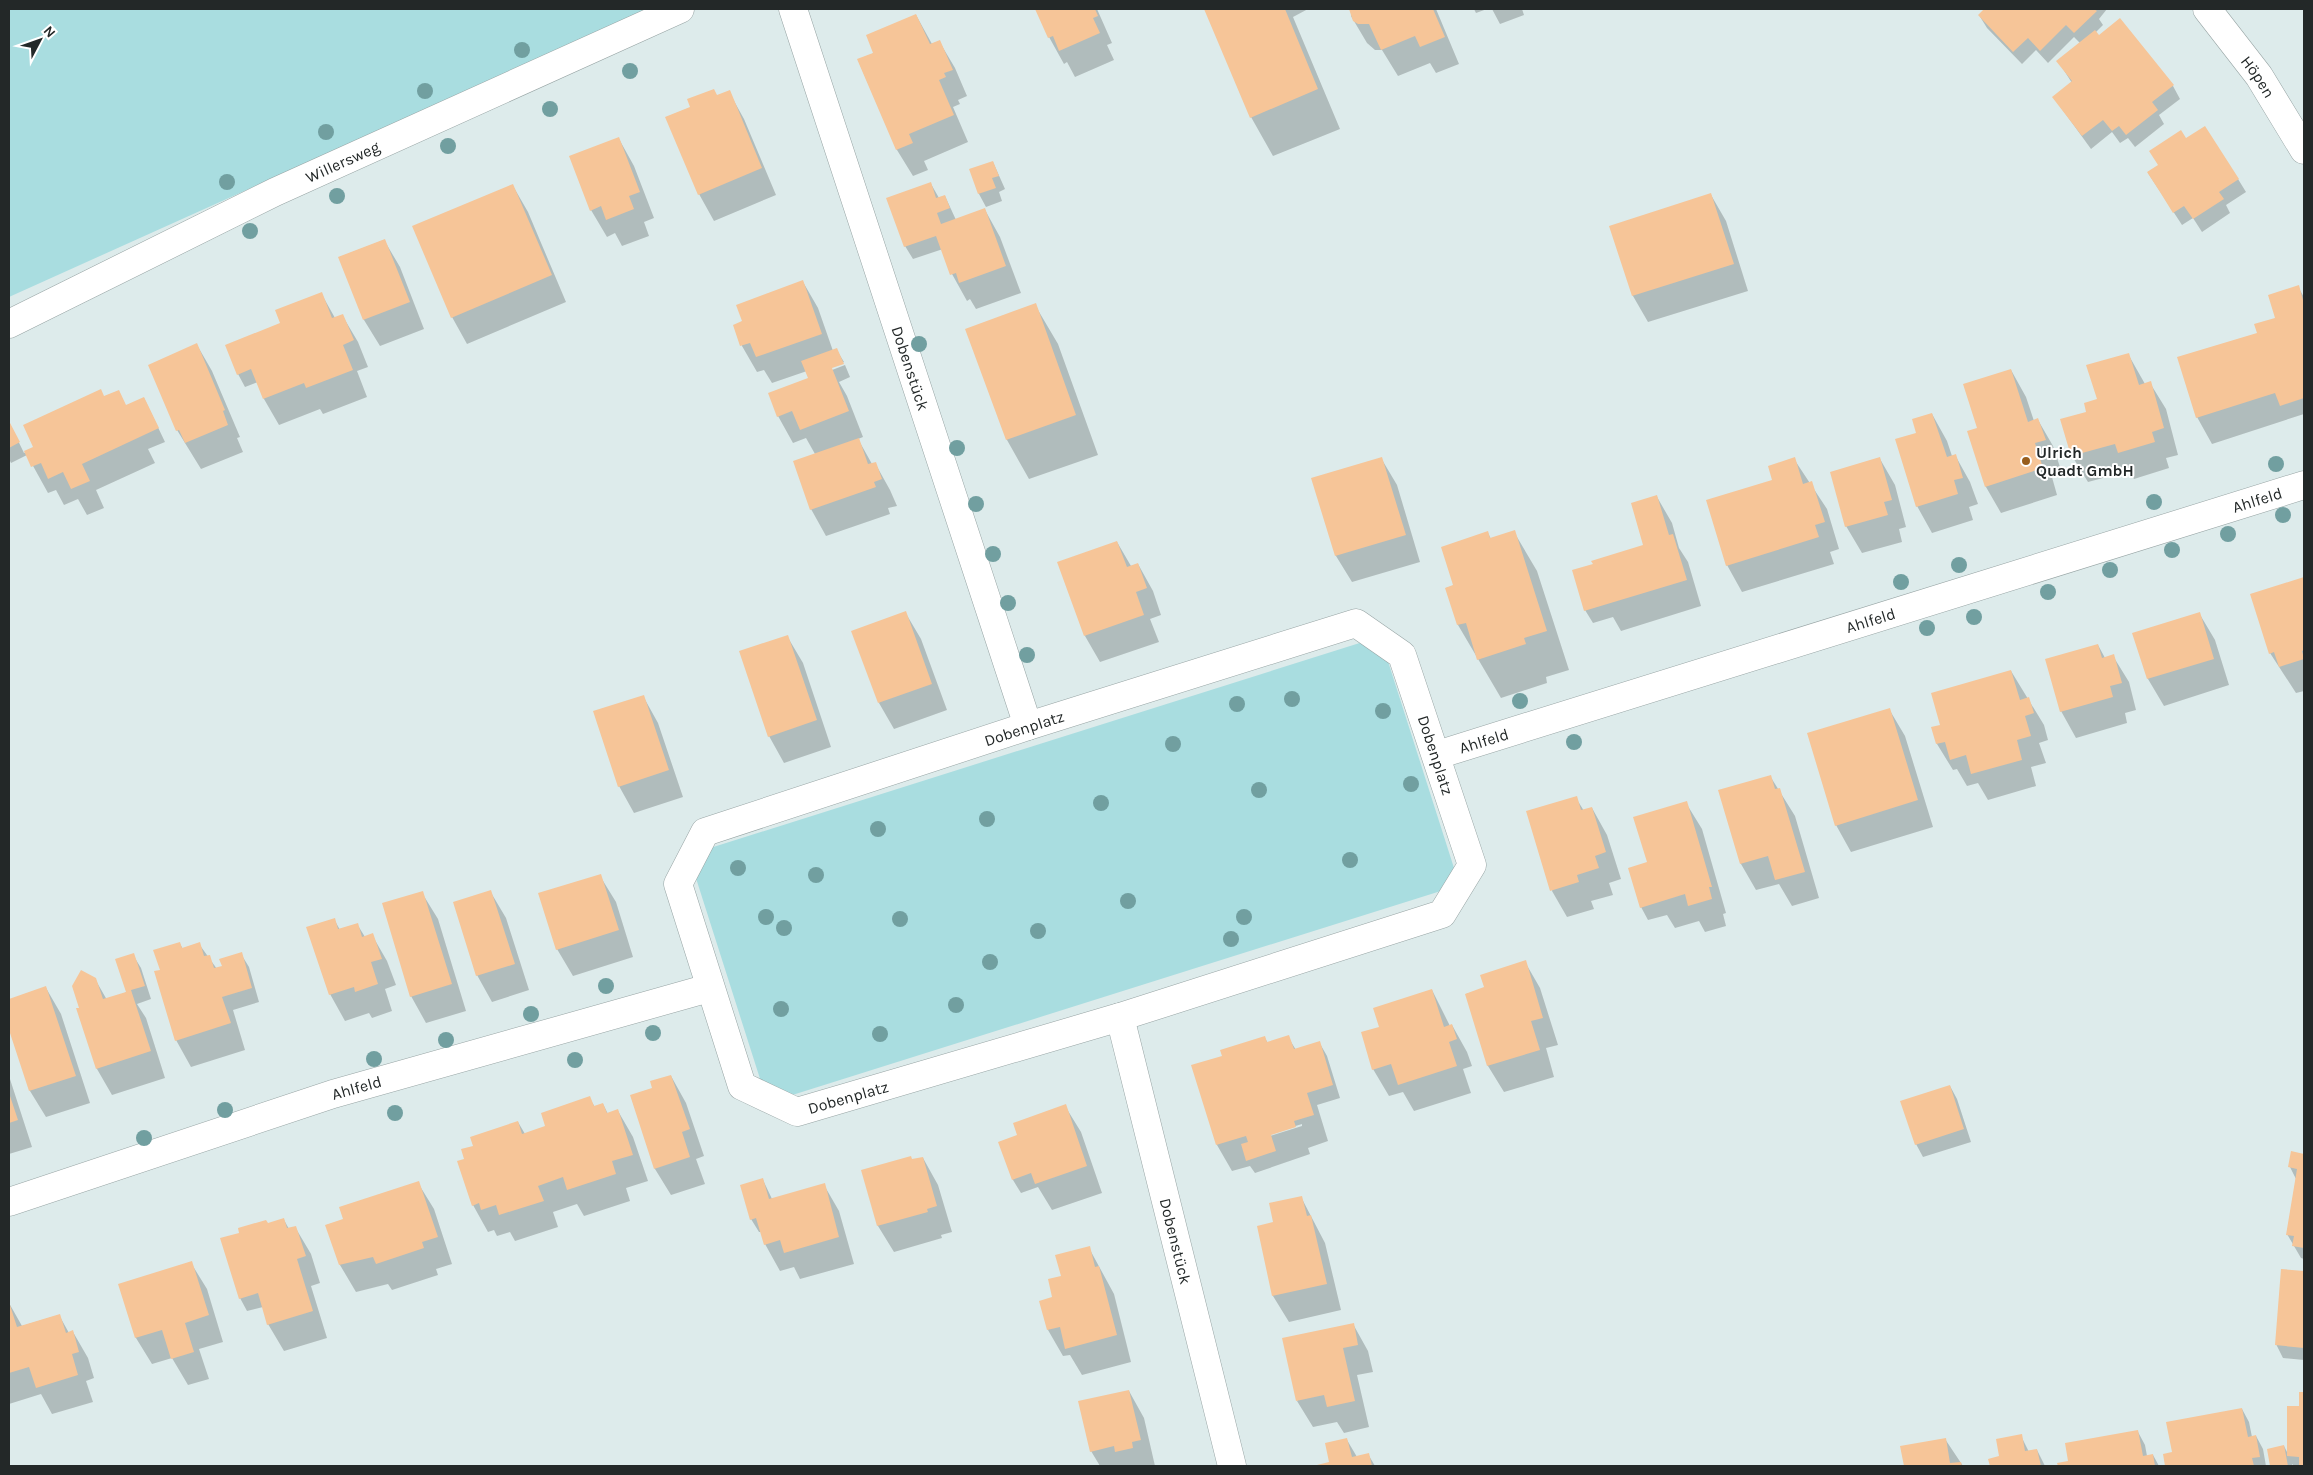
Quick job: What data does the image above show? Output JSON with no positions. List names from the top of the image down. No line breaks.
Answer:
{"streets":{"street":["Höpen","Willersweg","Dobenstück","Ahlfeld","Dobenplatz"]},"crossings":[["Dobenstück","Dobenplatz"],["Ahlfeld","Dobenplatz"]],"places":["Ulrich Quadt GmbH"],"north":"top right"}
